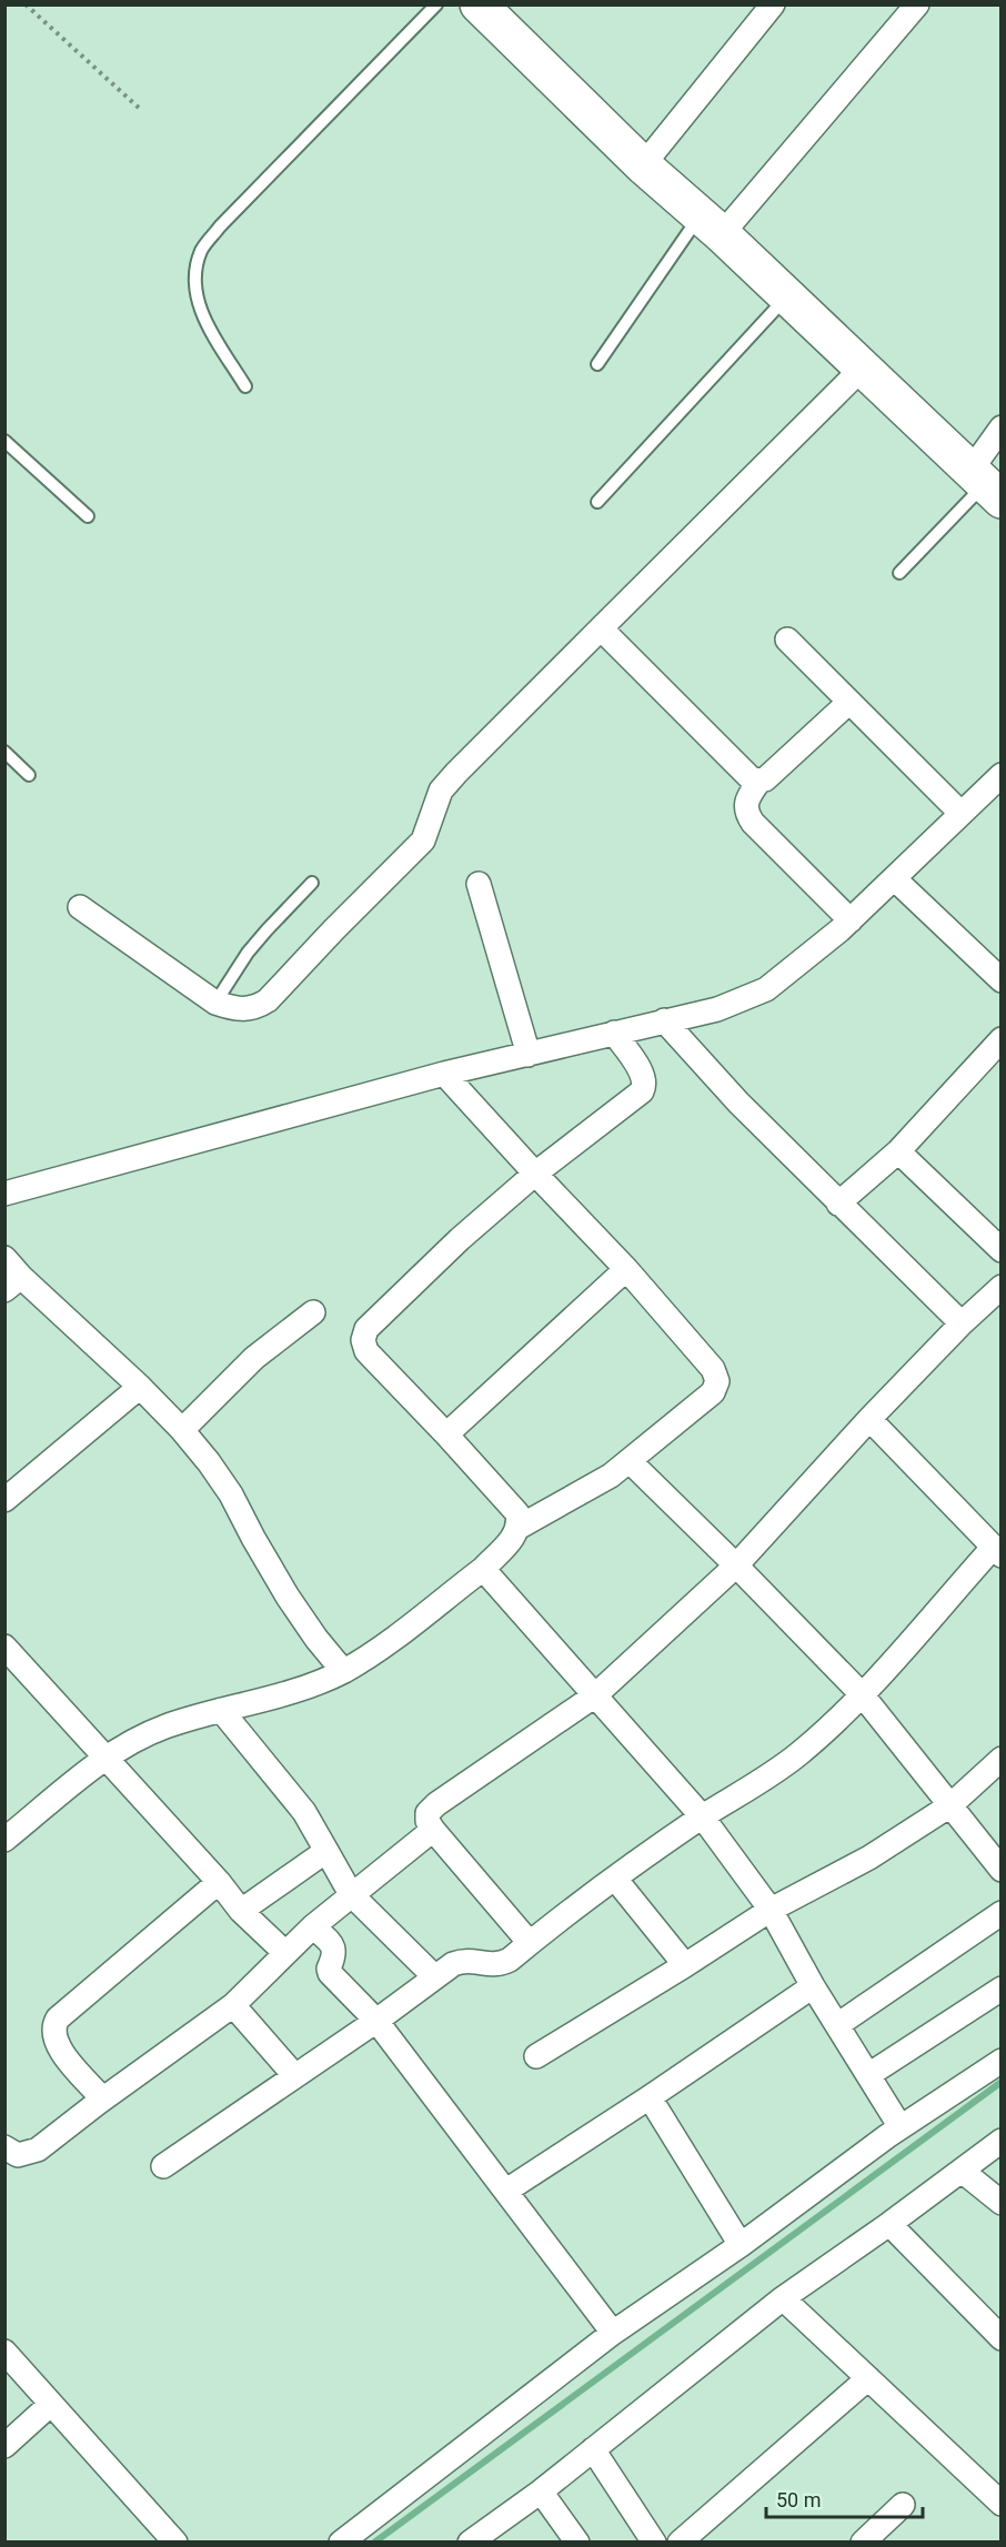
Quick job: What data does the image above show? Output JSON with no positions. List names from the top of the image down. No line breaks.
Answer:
{"scale_bar":"50 m"}
